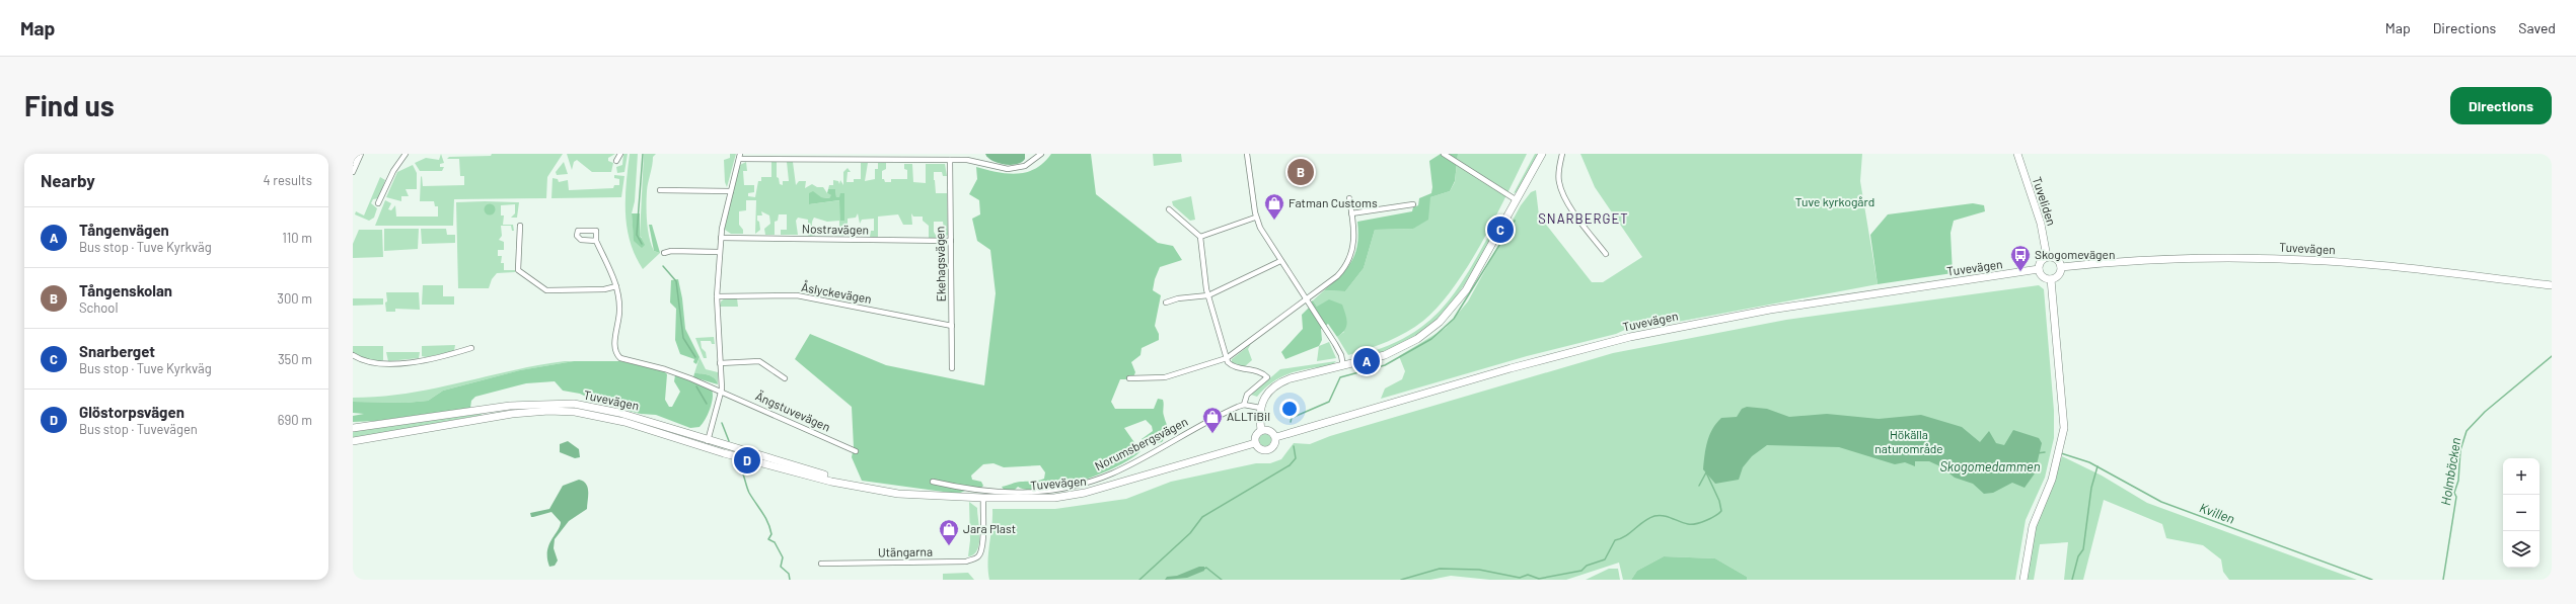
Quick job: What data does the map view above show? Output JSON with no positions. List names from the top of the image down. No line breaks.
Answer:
{"streets":{"main road":["Tuveliden","Tuvevägen"],"street":["Nostravägen","Ekehagsvägen","Åslyckevägen","Ängstuvevägen","Norumsbergsvägen","Utängarna"]},"crossings":[["Tuveliden","Tuvevägen"],["Nostravägen","Ekehagsvägen"],["Tuvevägen","Utängarna"],["Ekehagsvägen","Åslyckevägen"]],"districts":["SNARBERGET"],"water":["Skogomedammen","Holmbäcken","Kvillen"],"parks":["Tuve kyrkogård","Hökälla naturområde"],"places":{"shop":["Fatman Customs","ALLTiBil","Jara Plast"],"bus stop":["Skogomevägen"]},"page":{"header":"Map","nav":["Map","Directions","Saved"],"buttons":"Directions","title":"Find us","heading":["Nearby","4 results"],"pins":["B","C","A","D"],"list":[{"mark":"A","name":"Tångenvägen","note":"Bus stop · Tuve Kyrkväg","value":"110 m"},{"mark":"B","name":"Tångenskolan","note":"School","value":"300 m"},{"mark":"C","name":"Snarberget","note":"Bus stop · Tuve Kyrkväg","value":"350 m"},{"mark":"D","name":"Glöstorpsvägen","note":"Bus stop · Tuvevägen","value":"690 m"}],"map_buttons":["+","−"]}}
